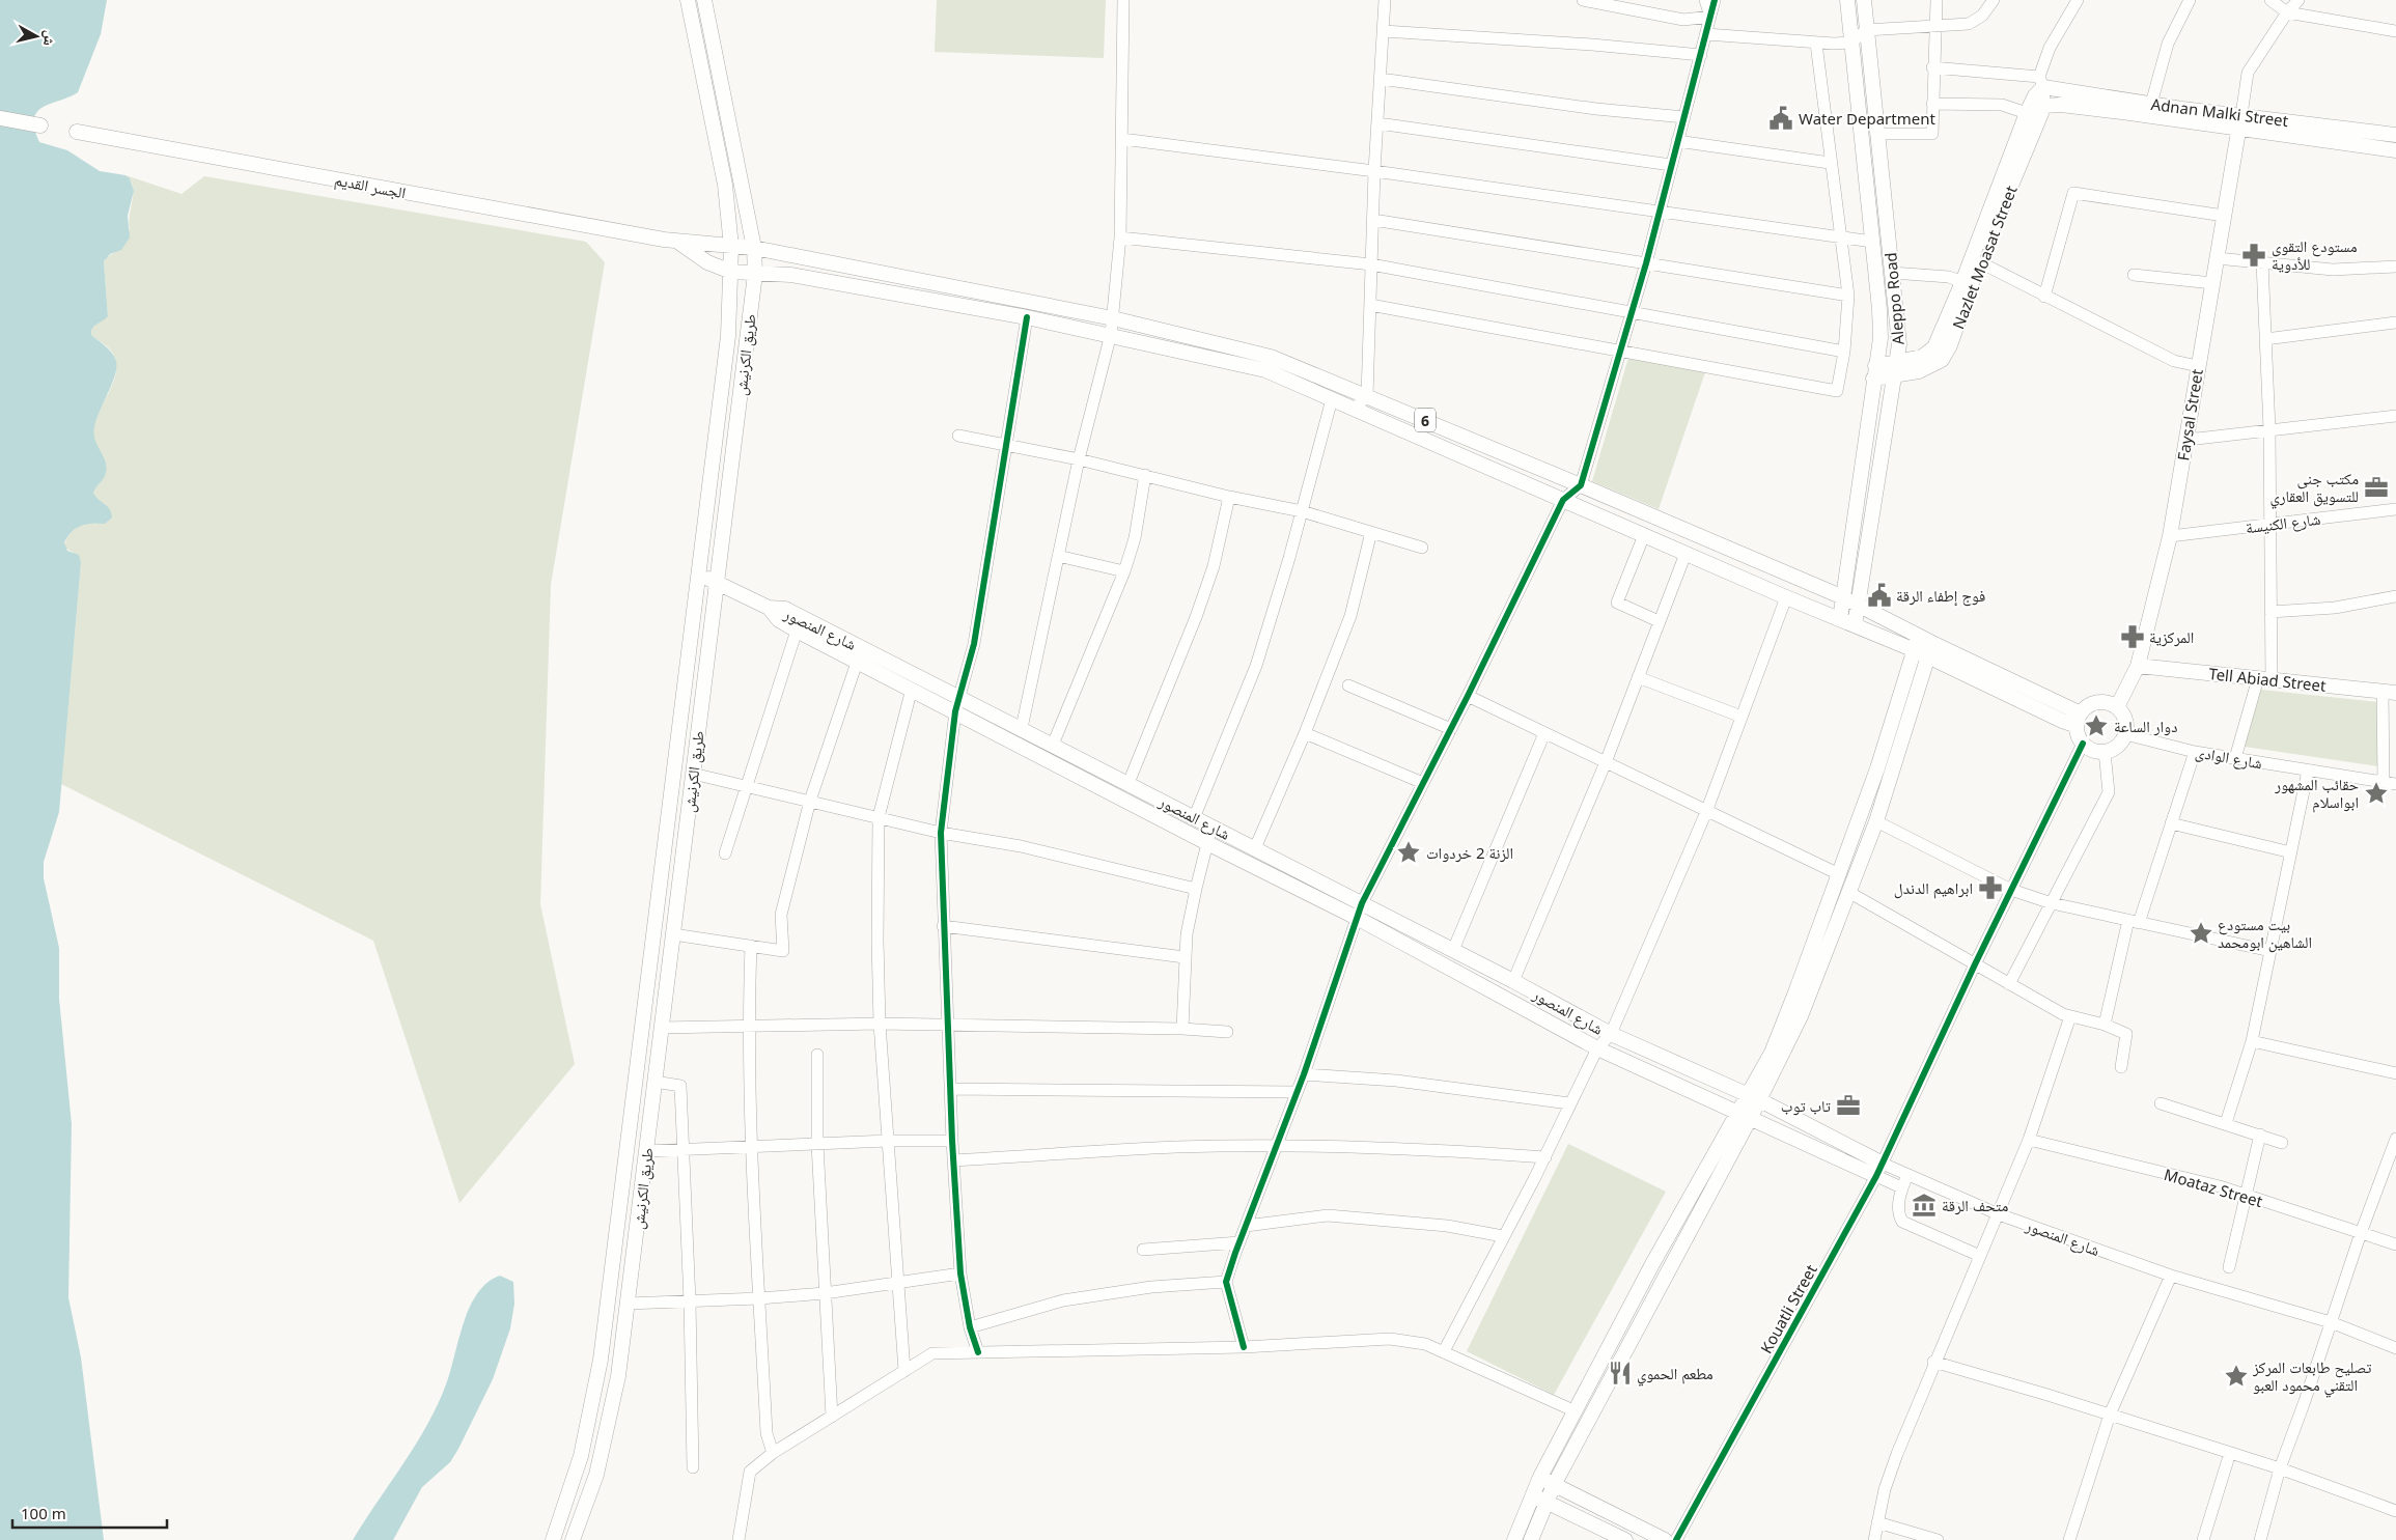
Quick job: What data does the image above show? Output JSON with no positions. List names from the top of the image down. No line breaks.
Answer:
{"streets":{"main road":["Adnan Malki Street","الجسر القديم","Nazlet Moasat Street","Aleppo Road","طريق الكرنيش","Faysal Street","6","شارع المنصور","Tell Abiad Street"],"street":["شارع الكنيسة","شارع الوادى","Moataz Street","Kouatli Street"]},"crossings":[["Adnan Malki Street","Nazlet Moasat Street"],["Adnan Malki Street","Faysal Street"],["الجسر القديم","طريق الكرنيش"],["الجسر القديم","6"],["Nazlet Moasat Street","Aleppo Road"],["Aleppo Road","6"],["طريق الكرنيش","6"],["طريق الكرنيش","شارع المنصور"],["Faysal Street","6"],["Faysal Street","شارع الكنيسة"],["Faysal Street","Tell Abiad Street"],["Faysal Street","شارع الوادى"],["Faysal Street","Kouatli Street"],["6","شارع الوادى"],["6","Kouatli Street"],["شارع المنصور","Kouatli Street"],["شارع الوادى","Kouatli Street"]],"places":{"public building":["Water Department","فوج إطفاء الرقة"],"pharmacy":["مستودع التقوى للأدوية","المركزية","ابراهيم الدندل"],"office":["مكتب جنى للتسويق العقاري","تاب توب"],"place":["دوار الساعة","حقائب المشهور ابواسلام","الزنة 2 خردوات","بيت مستودع الشاهين ابومحمد","تصليح طابعات المركز التقني محمود العبو"],"museum":["متحف الرقة"],"restaurant":["مطعم الحموي"]},"scale_bar":"100 m","north":"right"}
